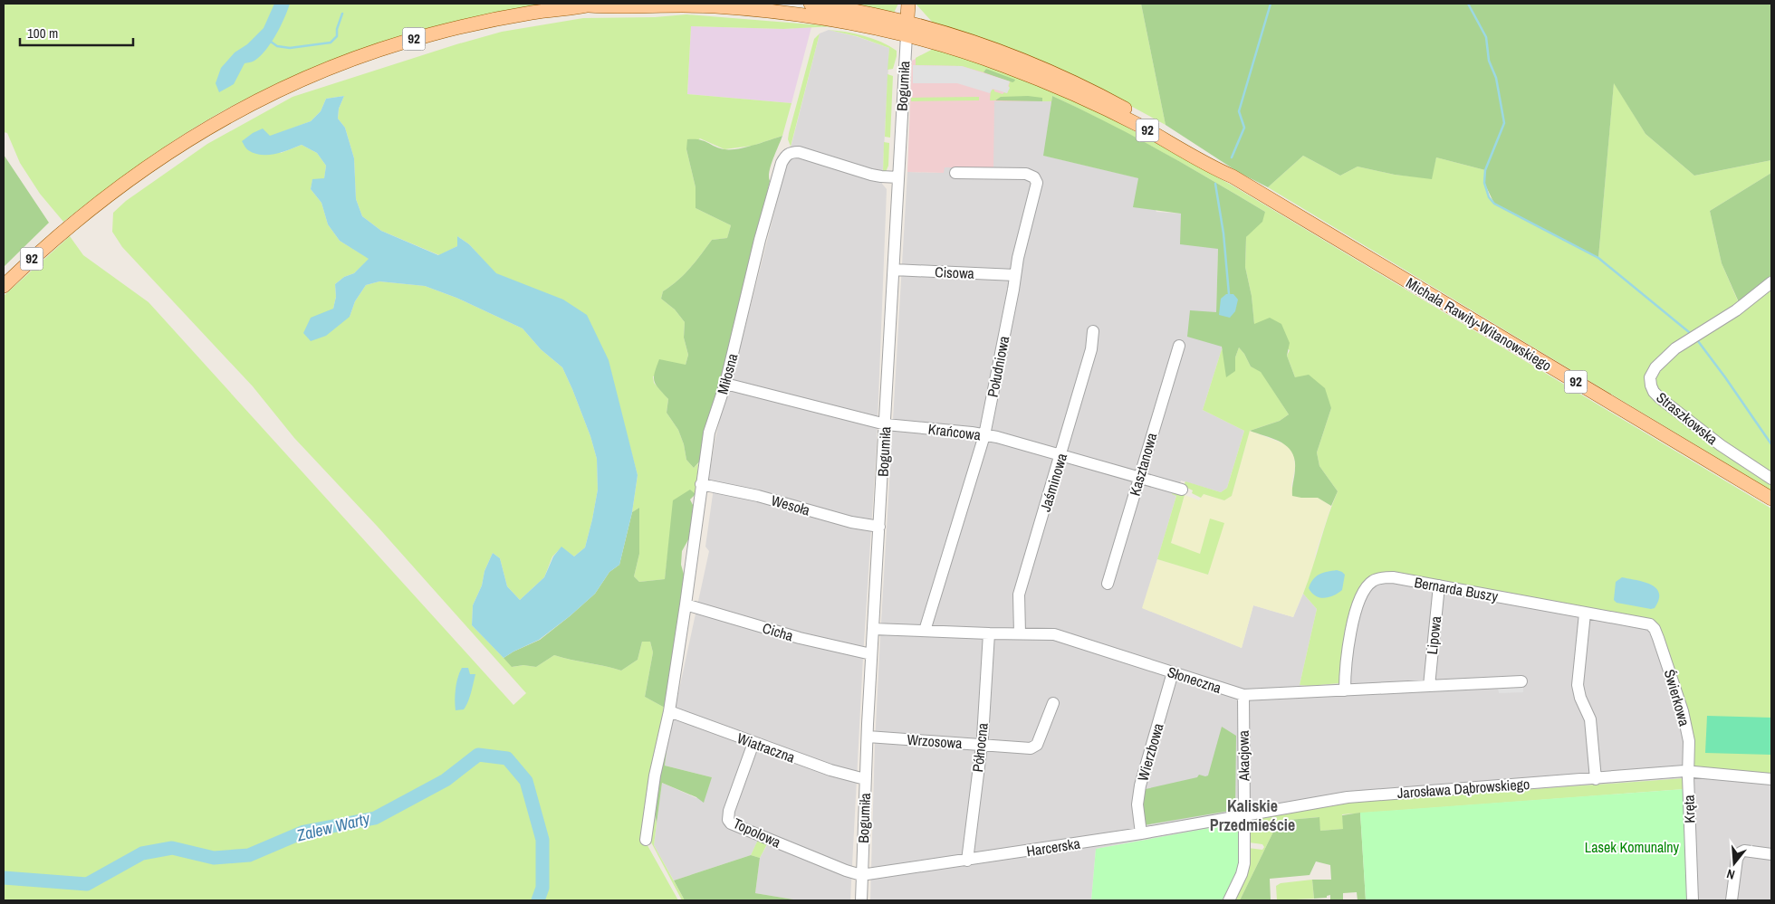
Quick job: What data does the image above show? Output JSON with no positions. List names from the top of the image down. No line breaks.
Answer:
{"streets":{"main road":["92","Bogumiła","Michała Rawity-Witanowskiego"],"street":["Cisowa","Południowa","Miłosna","Straszkowska","Krańcowa","Kasztanowa","Jaśminowa","Wesoła","Bernarda Buszy","Cicha","Lipowa","Słoneczna","Świerkowa","Wrzosowa","Wiatraczna","Północna","Wierzbowa","Akacjowa","Jarosława Dąbrowskiego","Kręta","Topolowa","Harcerska"]},"crossings":[["92","Michała Rawity-Witanowskiego"],["Bogumiła","Cisowa"],["Bogumiła","Michała Rawity-Witanowskiego"],["Bogumiła","Miłosna"],["Bogumiła","Krańcowa"],["Bogumiła","Wesoła"],["Bogumiła","Cicha"],["Bogumiła","Słoneczna"],["Bogumiła","Wrzosowa"],["Bogumiła","Wiatraczna"],["Bogumiła","Topolowa"],["Bogumiła","Harcerska"],["Cisowa","Południowa"],["Południowa","Krańcowa"],["Południowa","Słoneczna"],["Miłosna","Krańcowa"],["Miłosna","Wesoła"],["Miłosna","Cicha"],["Miłosna","Wiatraczna"],["Krańcowa","Kasztanowa"],["Krańcowa","Jaśminowa"],["Jaśminowa","Słoneczna"],["Bernarda Buszy","Lipowa"],["Bernarda Buszy","Słoneczna"],["Bernarda Buszy","Świerkowa"],["Lipowa","Słoneczna"],["Słoneczna","Północna"],["Słoneczna","Wierzbowa"],["Słoneczna","Akacjowa"],["Świerkowa","Jarosława Dąbrowskiego"],["Świerkowa","Kręta"],["Wrzosowa","Północna"],["Wiatraczna","Topolowa"],["Północna","Harcerska"],["Wierzbowa","Harcerska"],["Akacjowa","Jarosława Dąbrowskiego"],["Akacjowa","Harcerska"],["Jarosława Dąbrowskiego","Kręta"],["Jarosława Dąbrowskiego","Harcerska"],["Topolowa","Harcerska"]],"districts":["Kaliskie Przedmieście"],"water":["Zalew Warty"],"parks":["Lasek Komunalny"],"scale_bar":"100 m","north":"bottom"}
